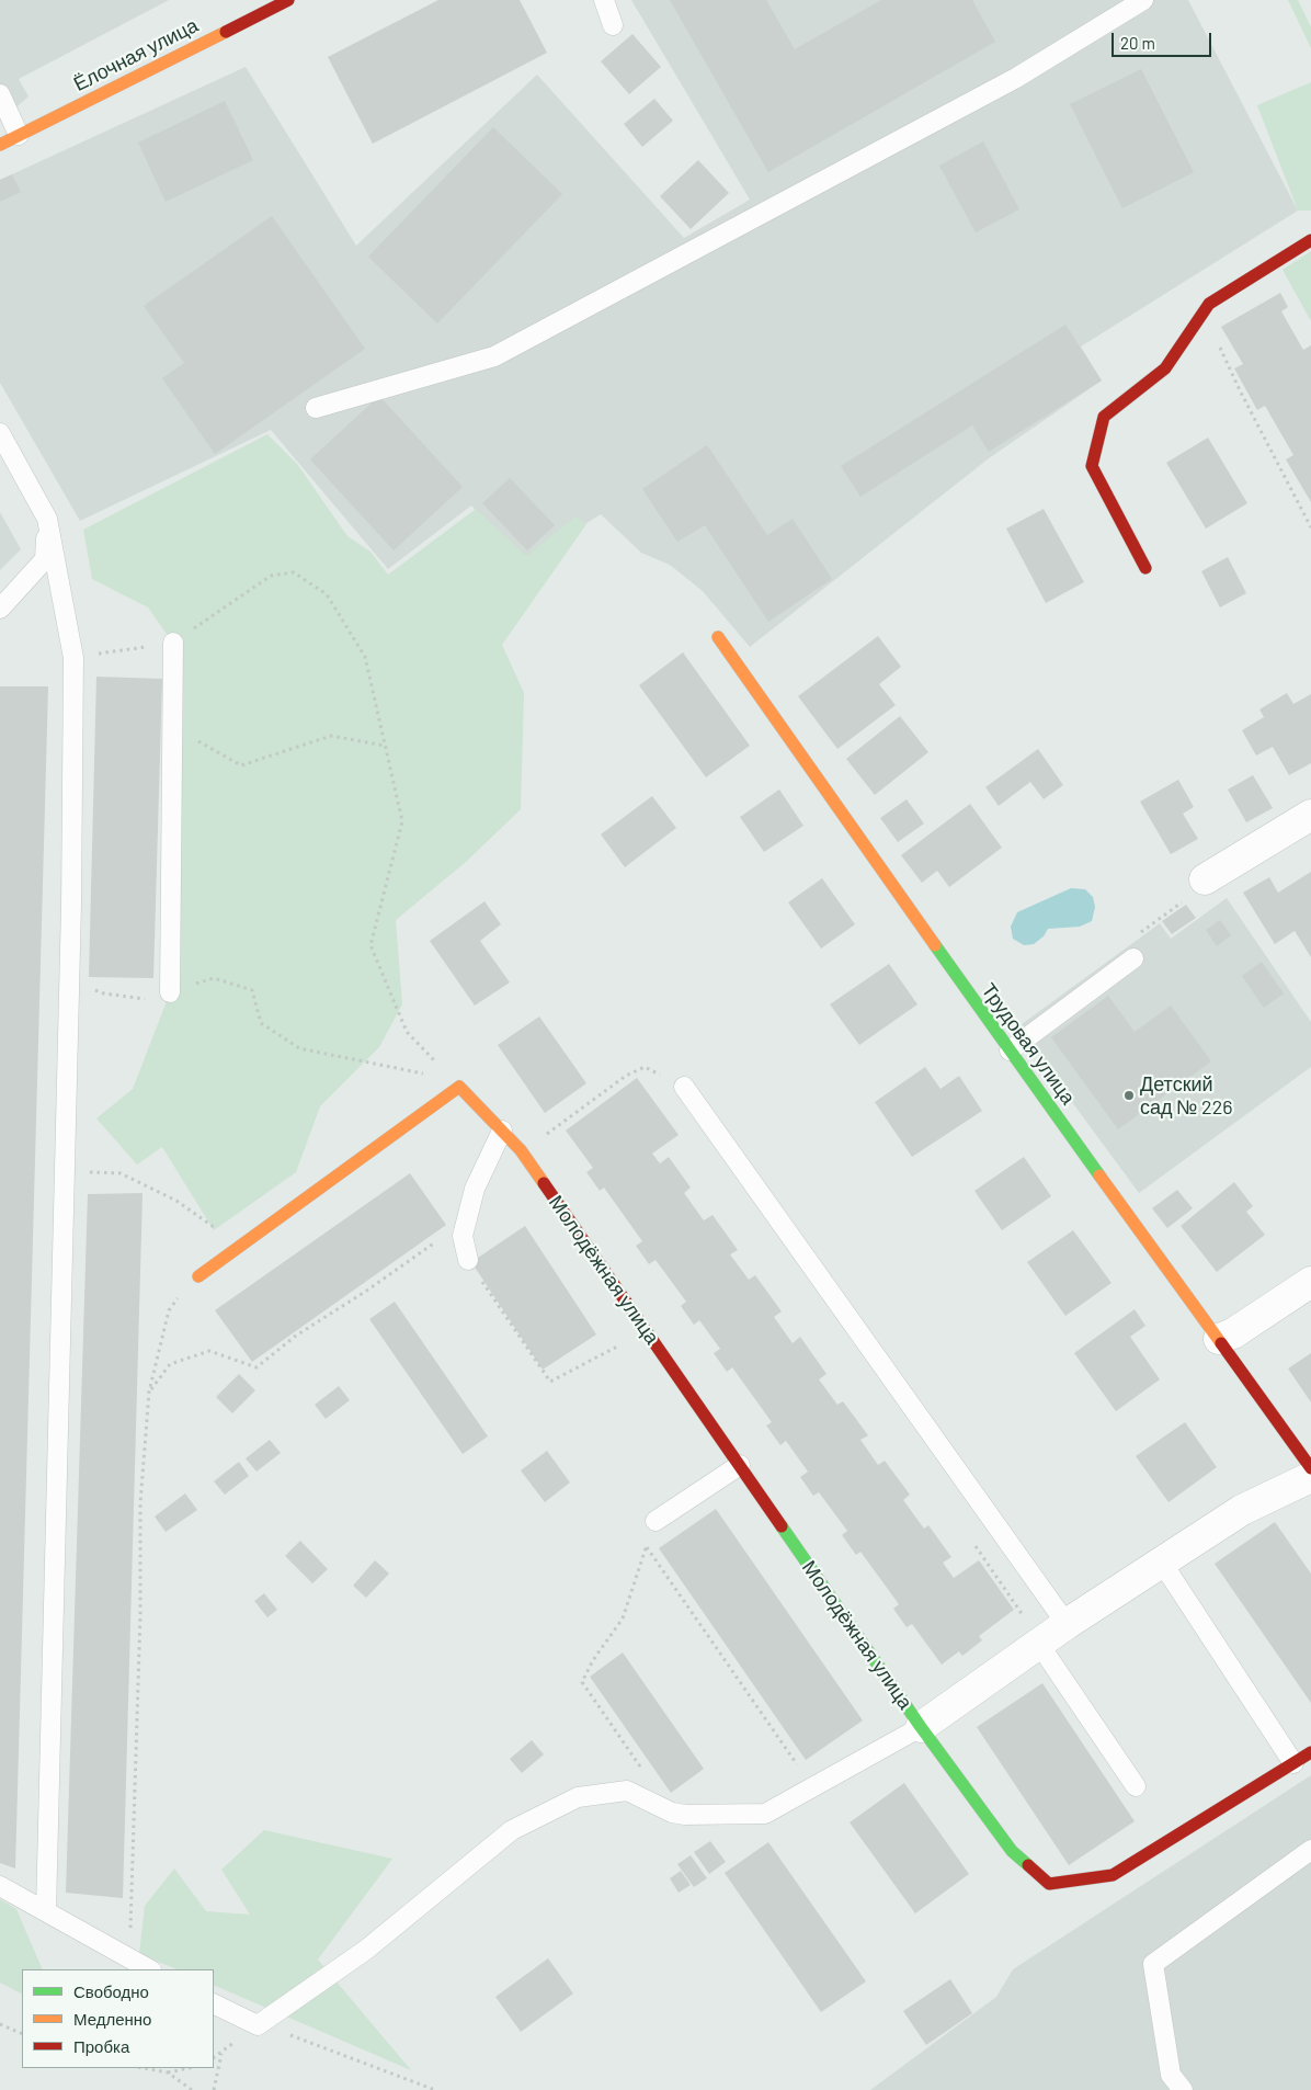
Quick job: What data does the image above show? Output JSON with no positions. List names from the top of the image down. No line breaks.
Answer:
{"streets":{"street":["Ёлочная улица","Трудовая улица","Молодёжная улица"]},"places":["Детский сад № 226"],"legend":["Свободно","Медленно","Пробка"],"scale_bar":"20 m"}
